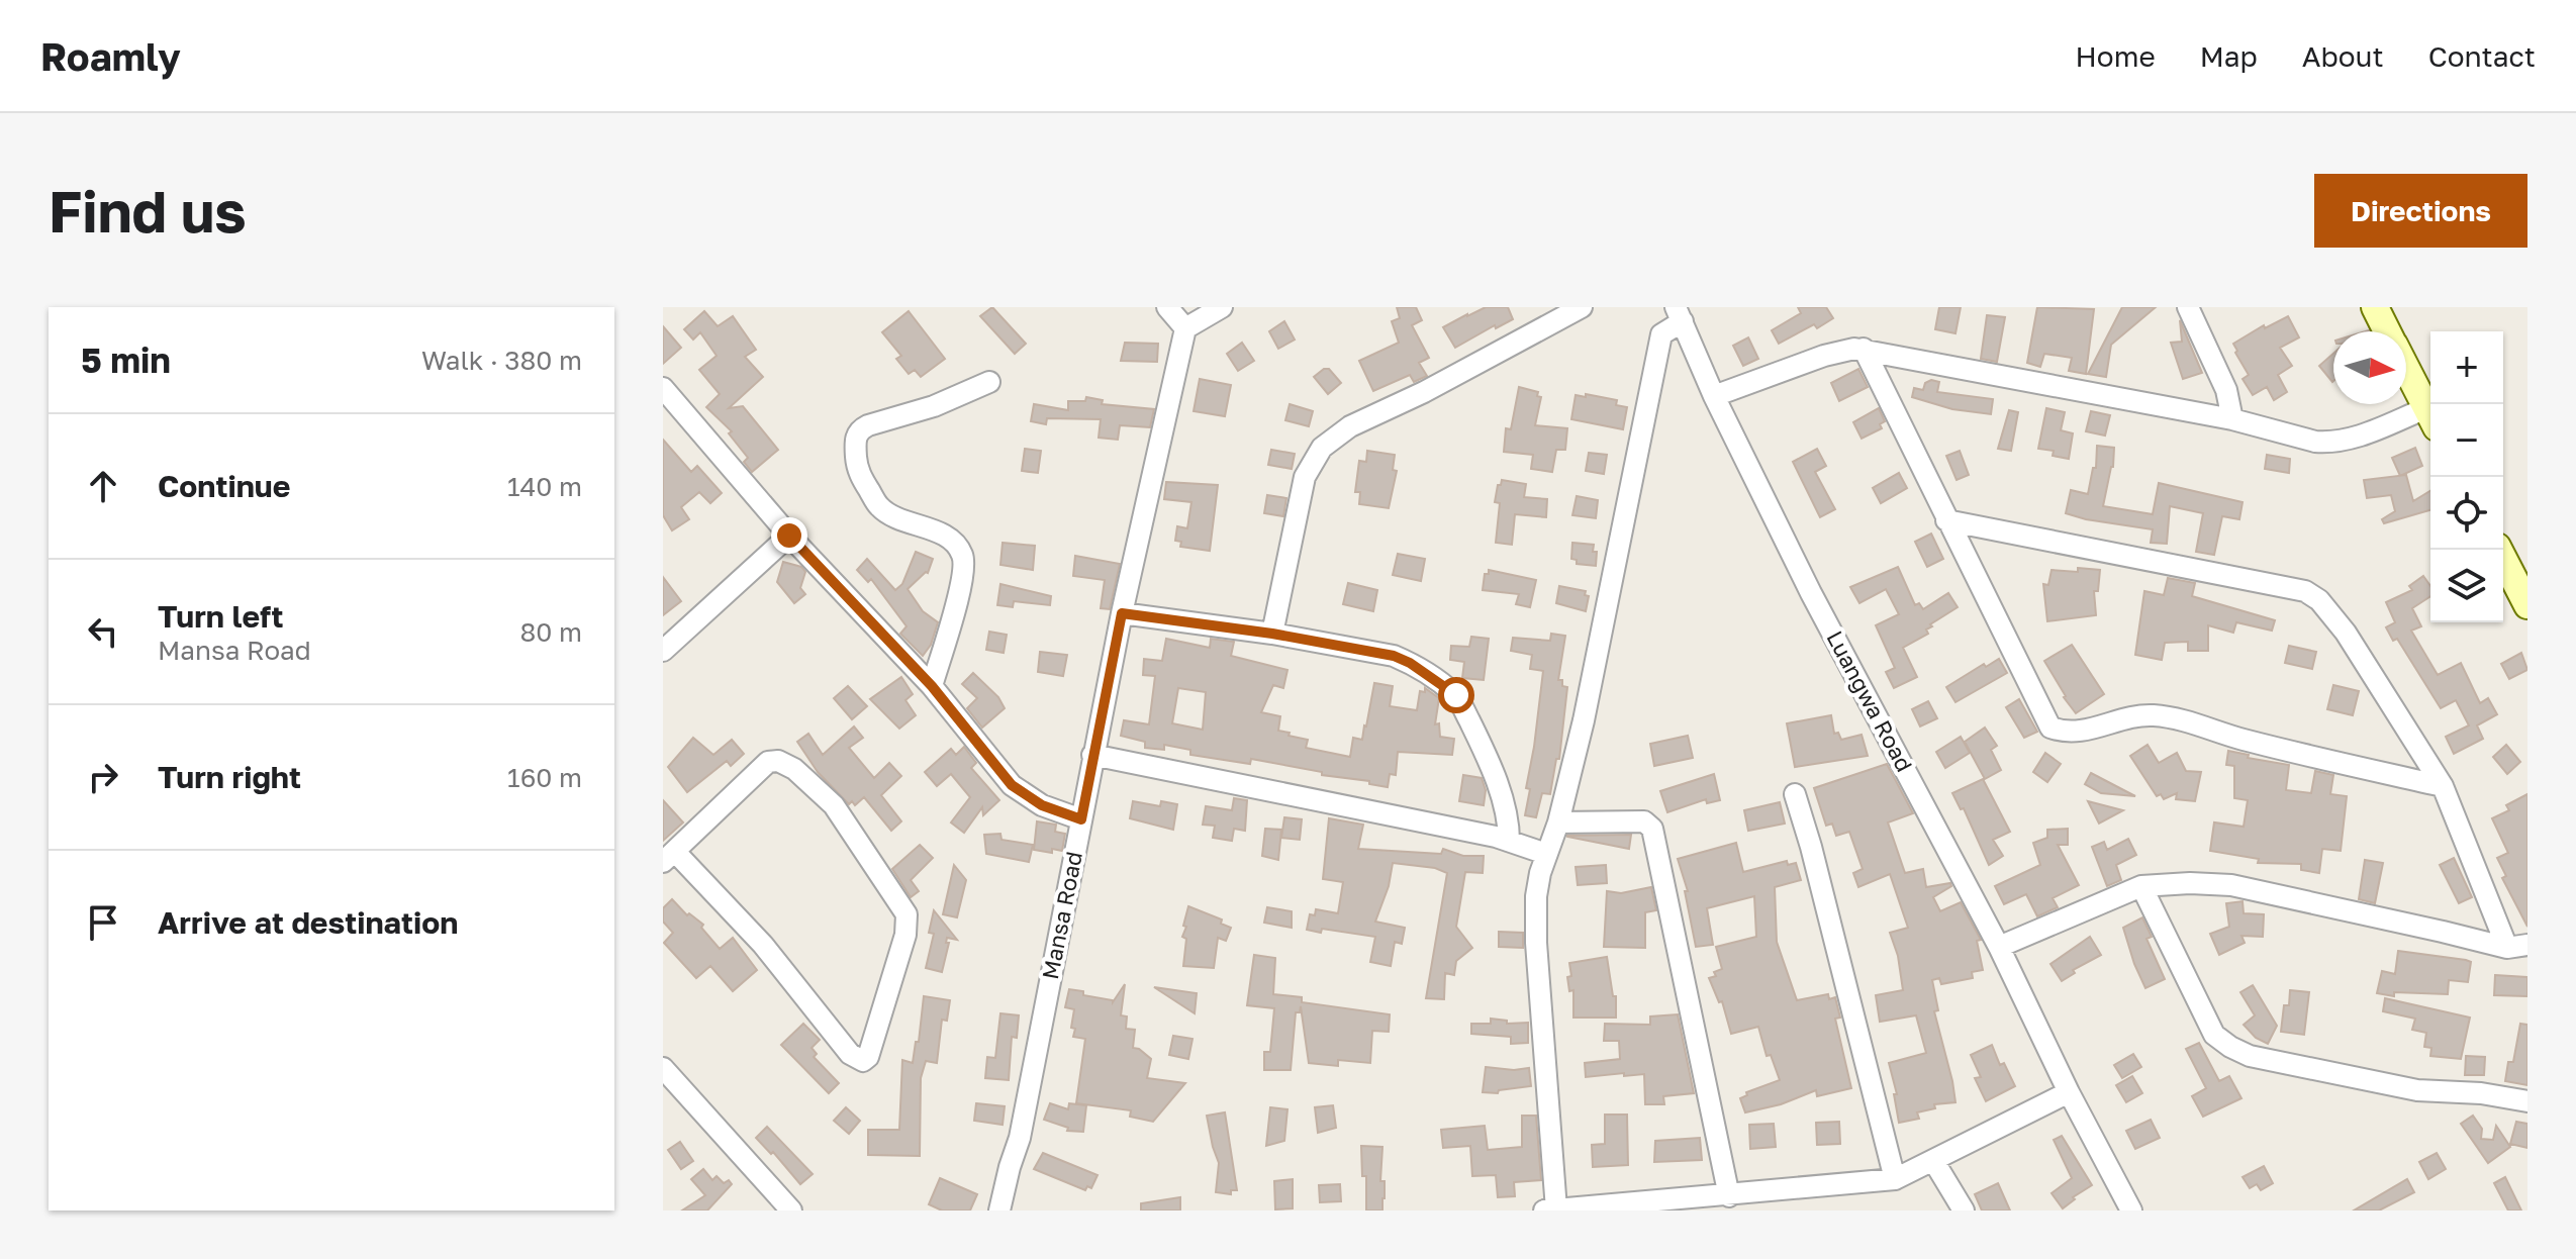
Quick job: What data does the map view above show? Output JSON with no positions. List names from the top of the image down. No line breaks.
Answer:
{"streets":{"street":["Luangwa Road","Mansa Road"]},"north":"right","page":{"header":"Roamly","nav":["Home","Map","About","Contact"],"buttons":"Directions","title":"Find us","heading":["5 min","Walk · 380 m"],"map_buttons":["+","−"],"list":[["Continue","140 m"],["Turn left","Mansa Road","80 m"],["Turn right","160 m"],"Arrive at destination"]}}
